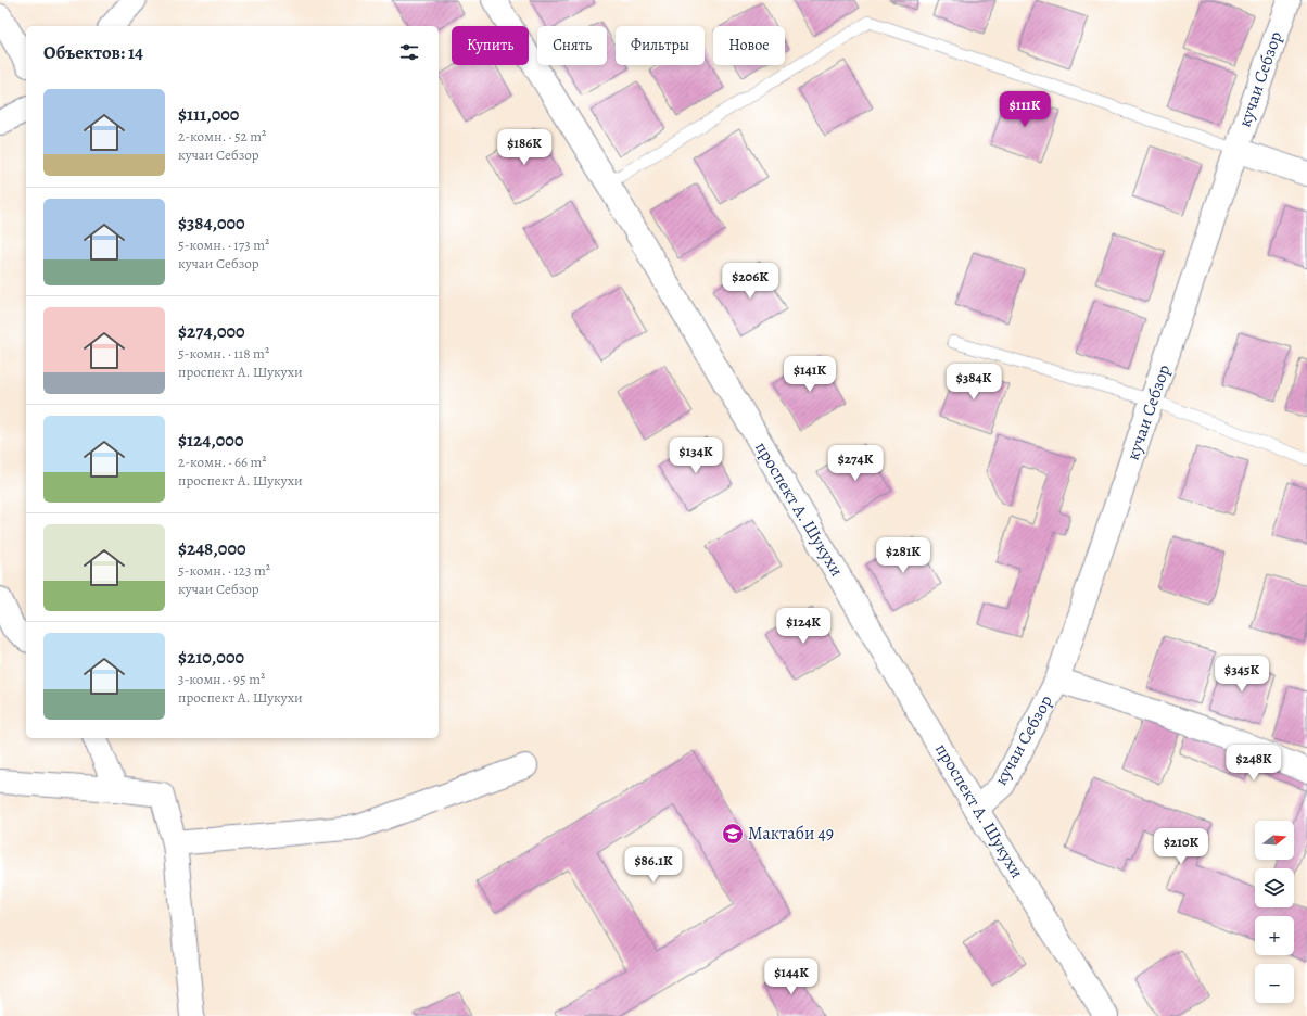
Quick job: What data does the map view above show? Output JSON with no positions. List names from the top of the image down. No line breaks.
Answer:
{"streets":{"main road":["кучаи Себзор","проспект А. Шукухи"]},"crossings":[["кучаи Себзор","проспект А. Шукухи"]],"places":{"school or university":["Мактаби 49"]},"north":"right","page":{"chip":["Купить","Снять","Фильтры","Новое"],"heading":"Объектов: 14","list":[{"name":"$111,000","note":"2-комн. · 52 m² · кучаи Себзор"},{"name":"$384,000","note":"5-комн. · 173 m² · кучаи Себзор"},{"name":"$274,000","note":"5-комн. · 118 m² · проспект А. Шукухи"},{"name":"$124,000","note":"2-комн. · 66 m² · проспект А. Шукухи"},{"name":"$248,000","note":"5-комн. · 123 m² · кучаи Себзор"},{"name":"$210,000","note":"3-комн. · 95 m² · проспект А. Шукухи"}],"price":["$111K","$186K","$206K","$141K","$384K","$134K","$274K","$281K","$124K","$345K","$248K","$210K","$86.1K","$144K"],"map_buttons":["+","−"]}}
